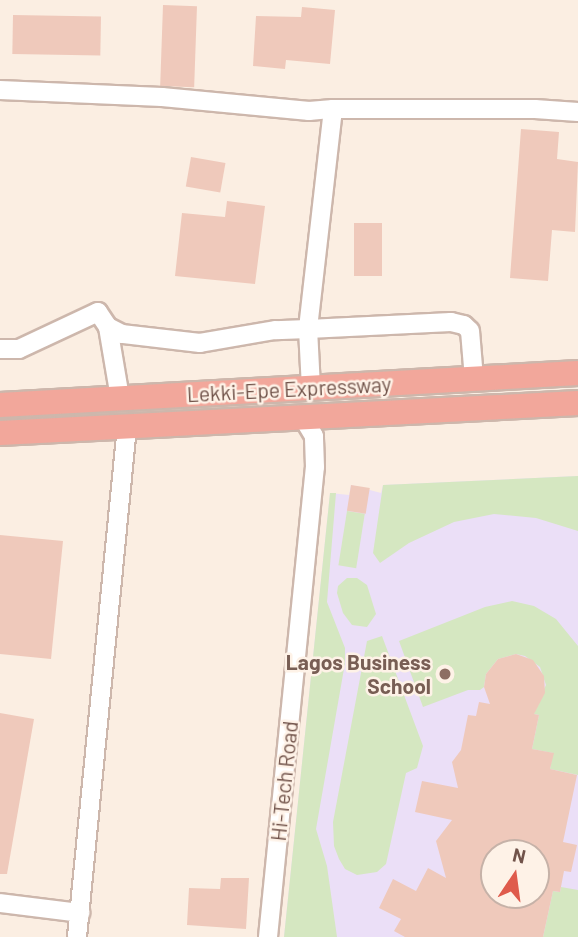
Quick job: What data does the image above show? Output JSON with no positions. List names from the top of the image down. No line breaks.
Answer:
{"streets":{"highway":["Lekki-Epe Expressway"],"street":["Hi-Tech Road"]},"crossings":[["Lekki-Epe Expressway","Hi-Tech Road"]],"places":["Lagos Business School"],"north":"top"}
